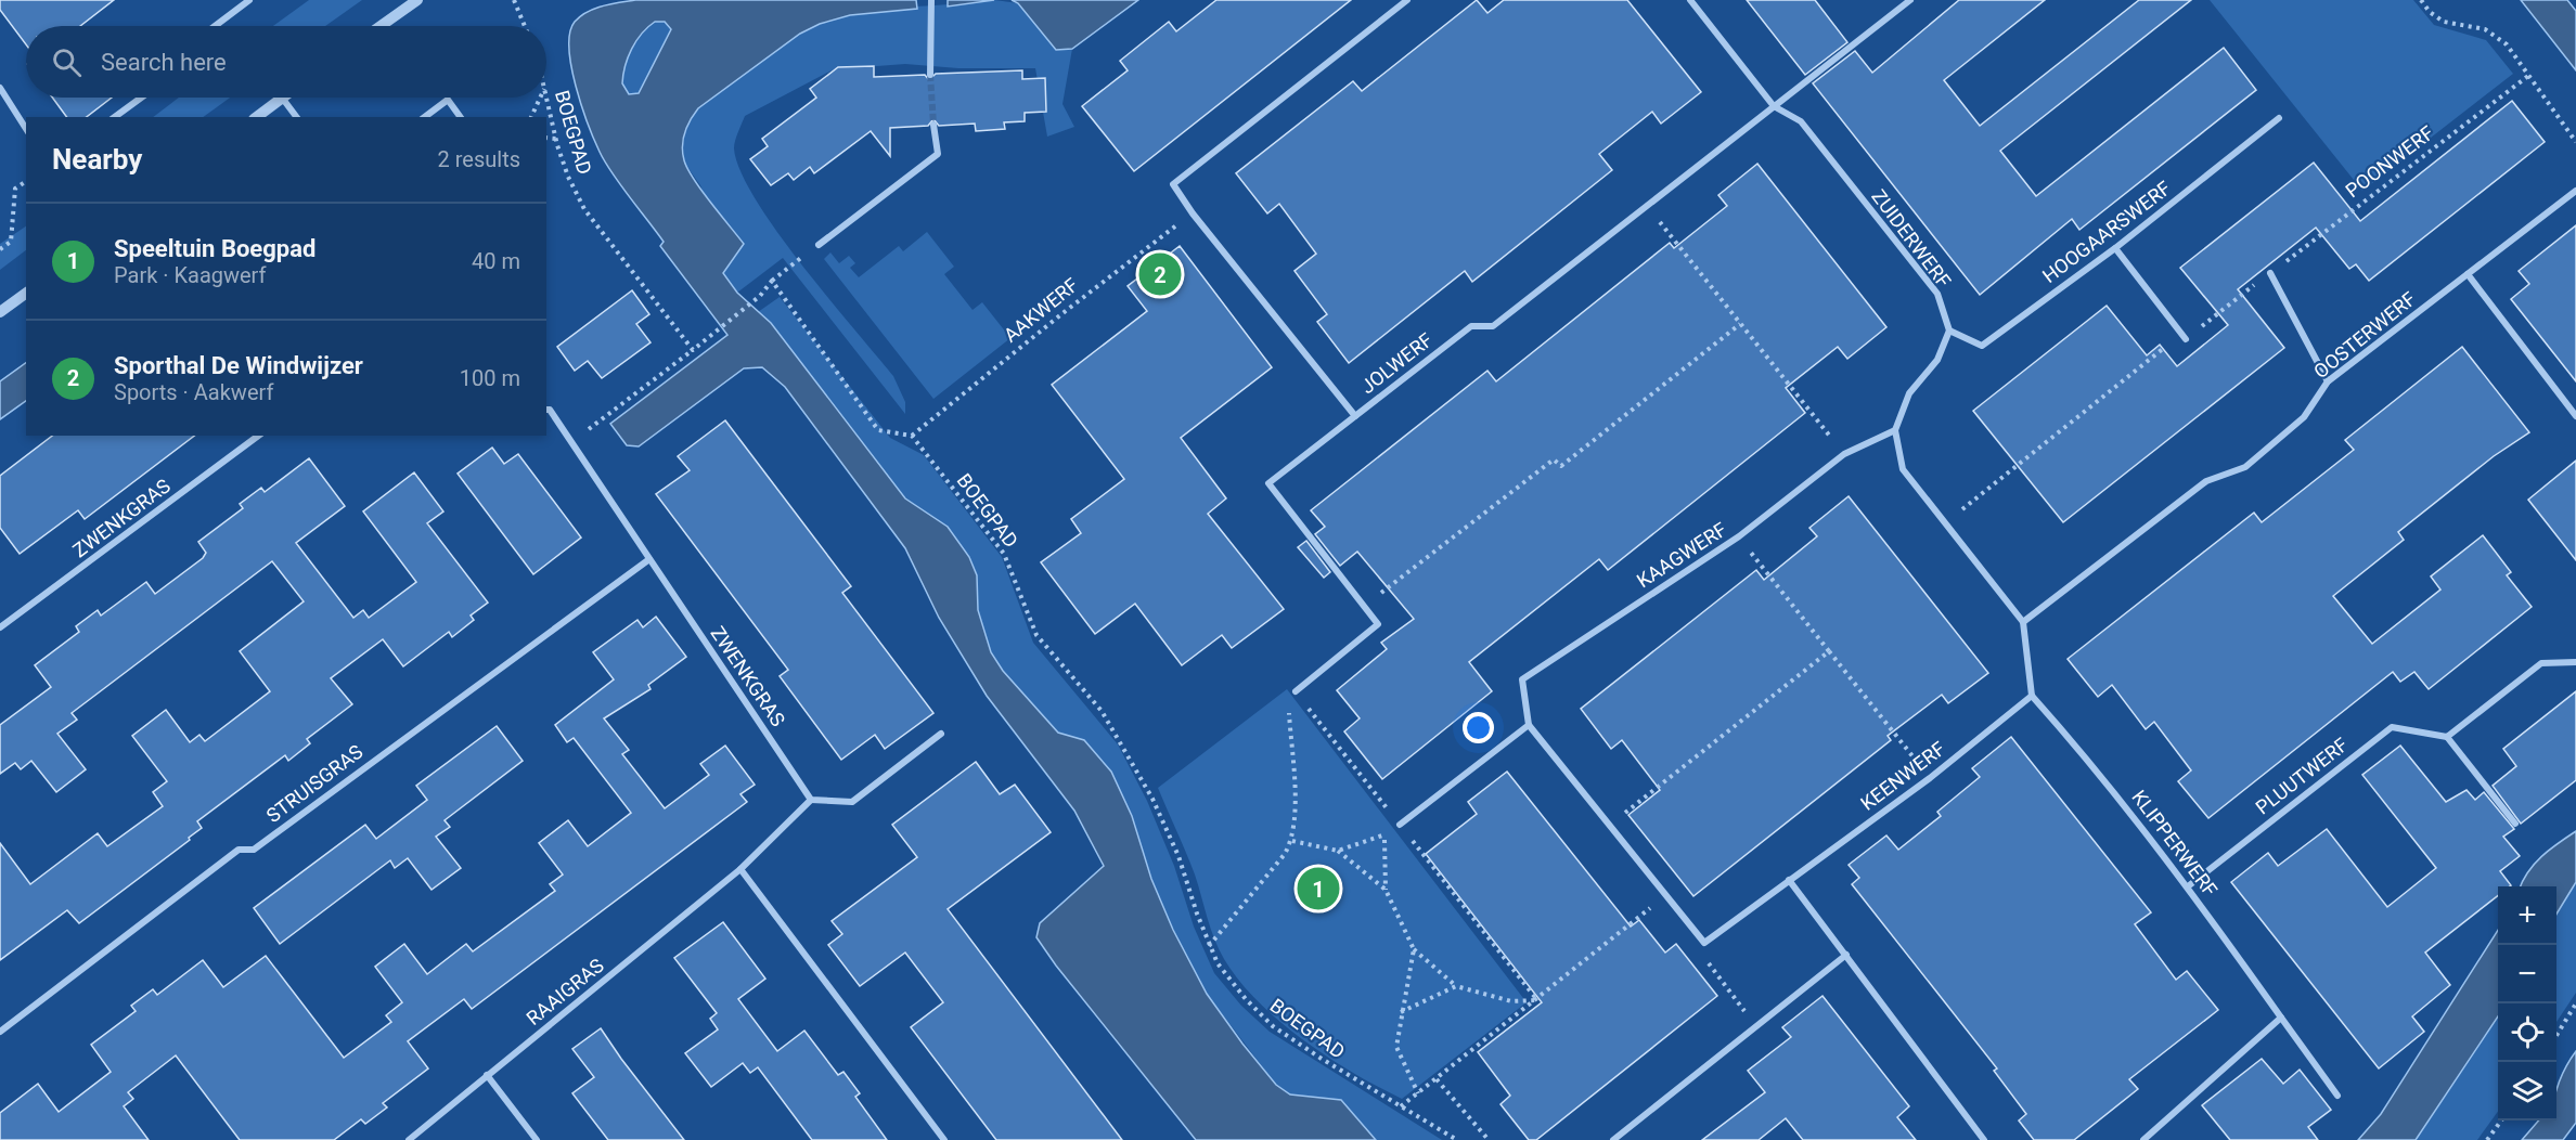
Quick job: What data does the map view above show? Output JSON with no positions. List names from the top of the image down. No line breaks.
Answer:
{"streets":{"street":["HOOGAARSWERF","ZUIDERWERF","OOSTERWERF","JOLWERF","ZWENKGRAS","KAAGWERF","KEENWERF","PLUUTWERF","STRUISGRAS","KLIPPERWERF","RAAIGRAS"],"path":["BOEGPAD","POONWERF","AAKWERF"]},"crossings":[["BOEGPAD","AAKWERF"],["HOOGAARSWERF","ZUIDERWERF"],["ZUIDERWERF","JOLWERF"],["ZWENKGRAS","STRUISGRAS"],["ZWENKGRAS","RAAIGRAS"],["KEENWERF","KLIPPERWERF"],["PLUUTWERF","KLIPPERWERF"]],"page":{"search":"Search here","heading":["Nearby","2 results"],"list":[{"mark":"1","name":"Speeltuin Boegpad","note":"Park · Kaagwerf","value":"40 m"},{"mark":"2","name":"Sporthal De Windwijzer","note":"Sports · Aakwerf","value":"100 m"}],"pins":["2","1"],"map_buttons":["+","−"]}}
